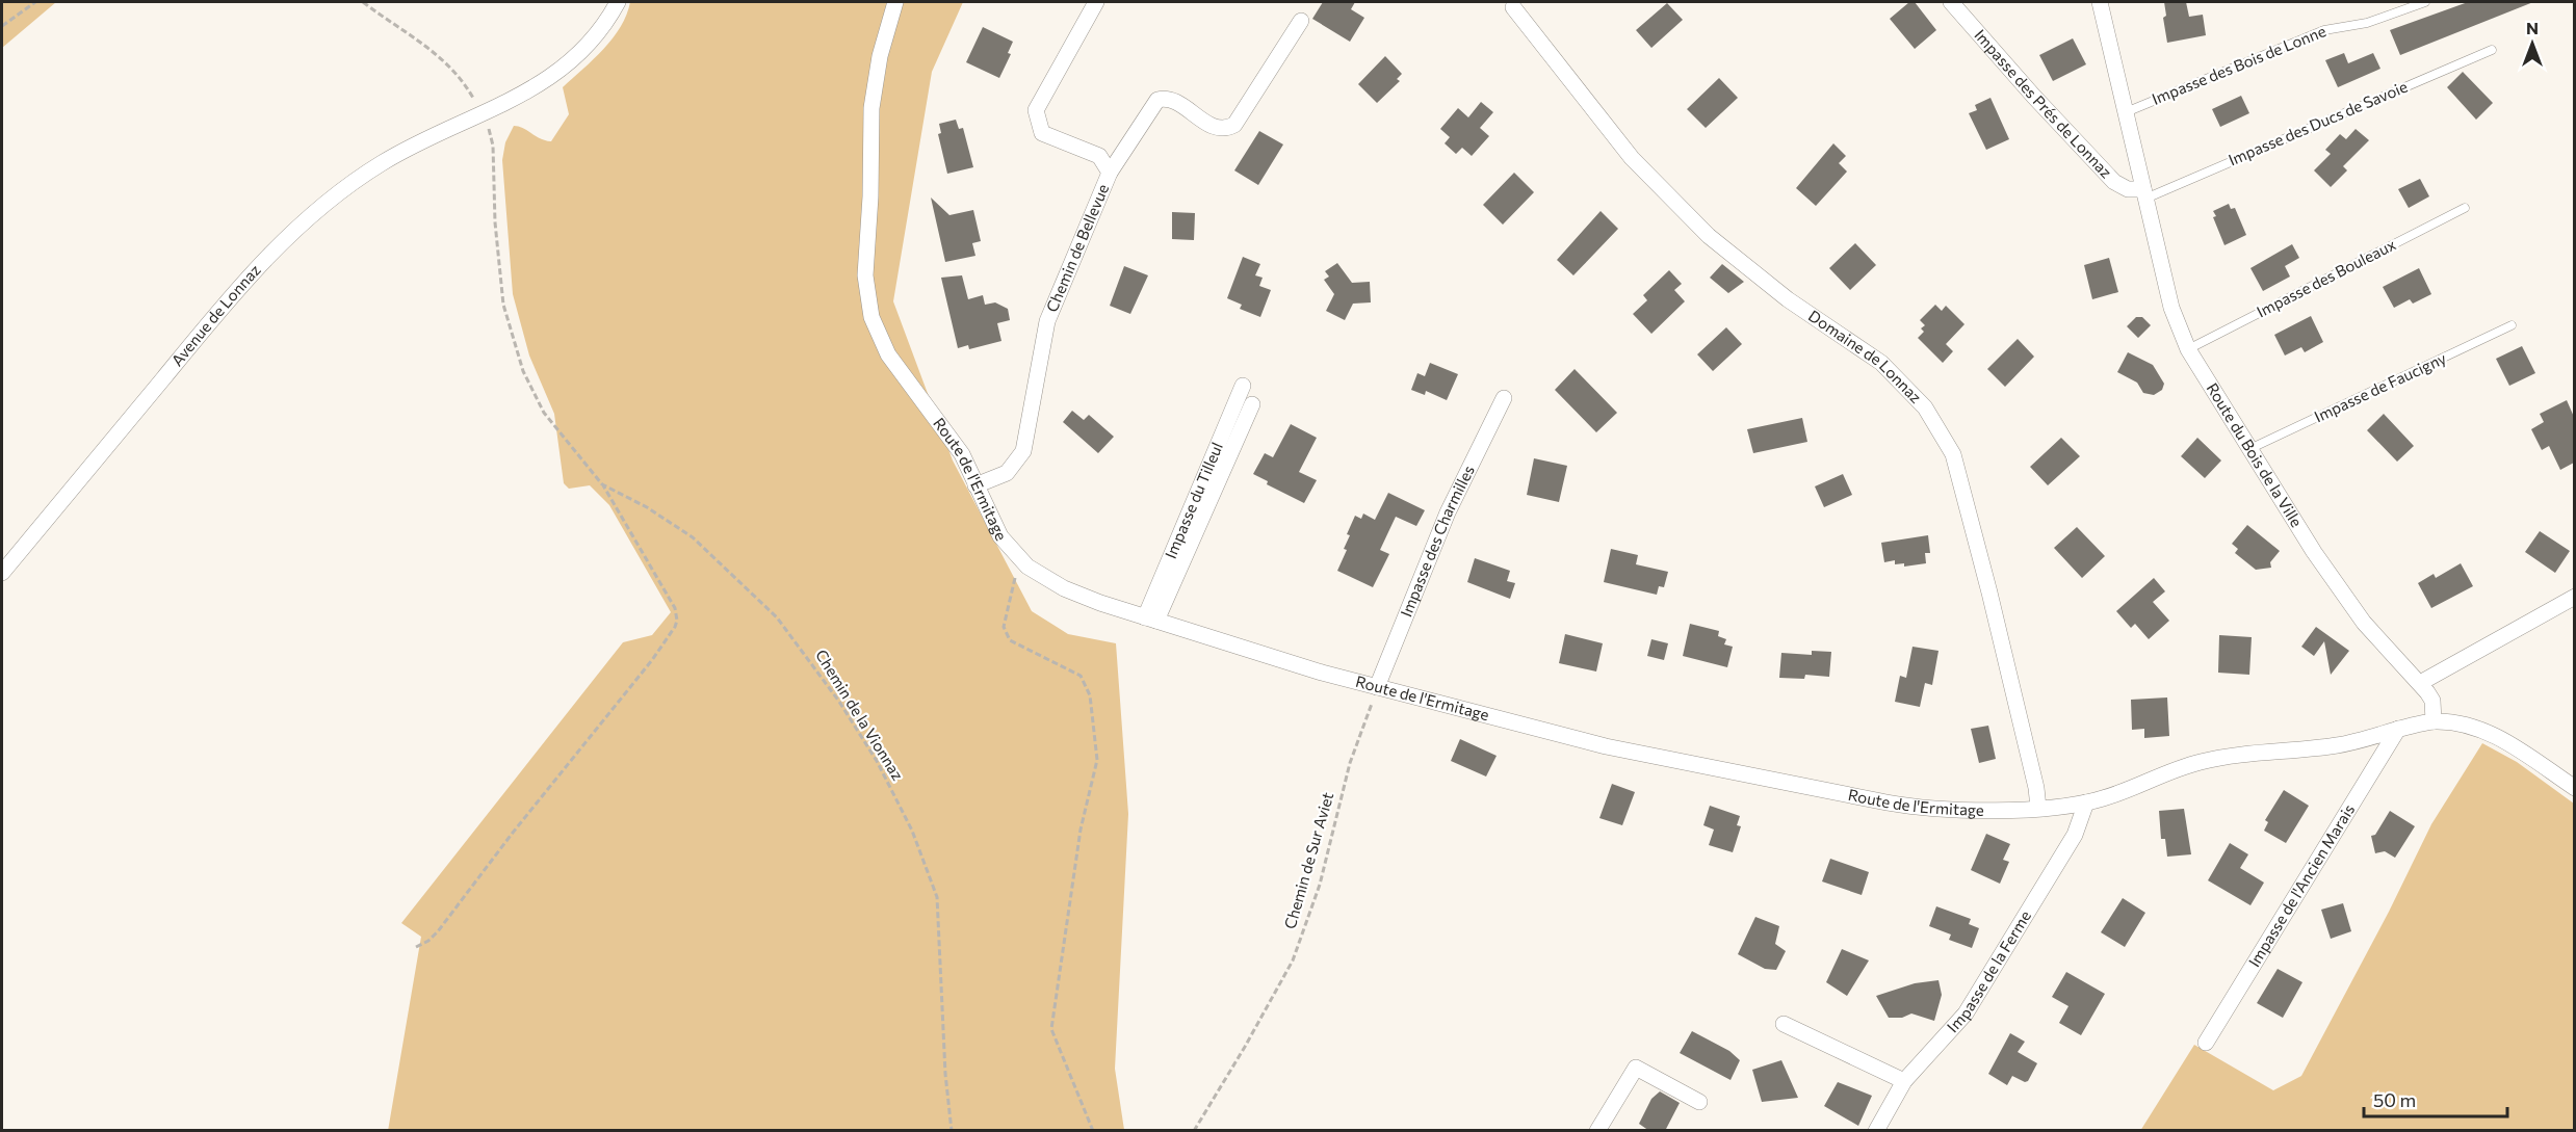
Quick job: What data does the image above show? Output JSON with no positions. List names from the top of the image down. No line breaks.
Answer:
{"streets":{"street":["Impasse des Prés de Lonnaz","Chemin de Bellevue","Avenue de Lonnaz","Domaine de Lonnaz","Route du Bois de la Ville","Route de l'Ermitage","Impasse du Tilleul","Impasse des Charmilles","Impasse de l'Ancien Marais","Impasse de la Ferme"],"lane":["Impasse des Bois de Lonne","Impasse des Ducs de Savoie","Impasse des Bouleaux","Impasse de Faucigny"],"path":["Chemin de la Vionnaz","Chemin de Sur Aviet"]},"crossings":[["Impasse des Bois de Lonne","Route du Bois de la Ville"],["Impasse des Prés de Lonnaz","Impasse des Ducs de Savoie"],["Impasse des Prés de Lonnaz","Route du Bois de la Ville"],["Impasse des Ducs de Savoie","Route du Bois de la Ville"],["Chemin de Bellevue","Route de l'Ermitage"],["Impasse des Bouleaux","Route du Bois de la Ville"],["Avenue de Lonnaz","Chemin de la Vionnaz"],["Domaine de Lonnaz","Route de l'Ermitage"],["Impasse de Faucigny","Route du Bois de la Ville"],["Route du Bois de la Ville","Route de l'Ermitage"],["Route de l'Ermitage","Impasse du Tilleul"],["Route de l'Ermitage","Impasse des Charmilles"],["Route de l'Ermitage","Chemin de Sur Aviet"],["Route de l'Ermitage","Impasse de l'Ancien Marais"],["Route de l'Ermitage","Impasse de la Ferme"],["Impasse des Charmilles","Chemin de Sur Aviet"]],"scale_bar":"50 m","north":"top"}
